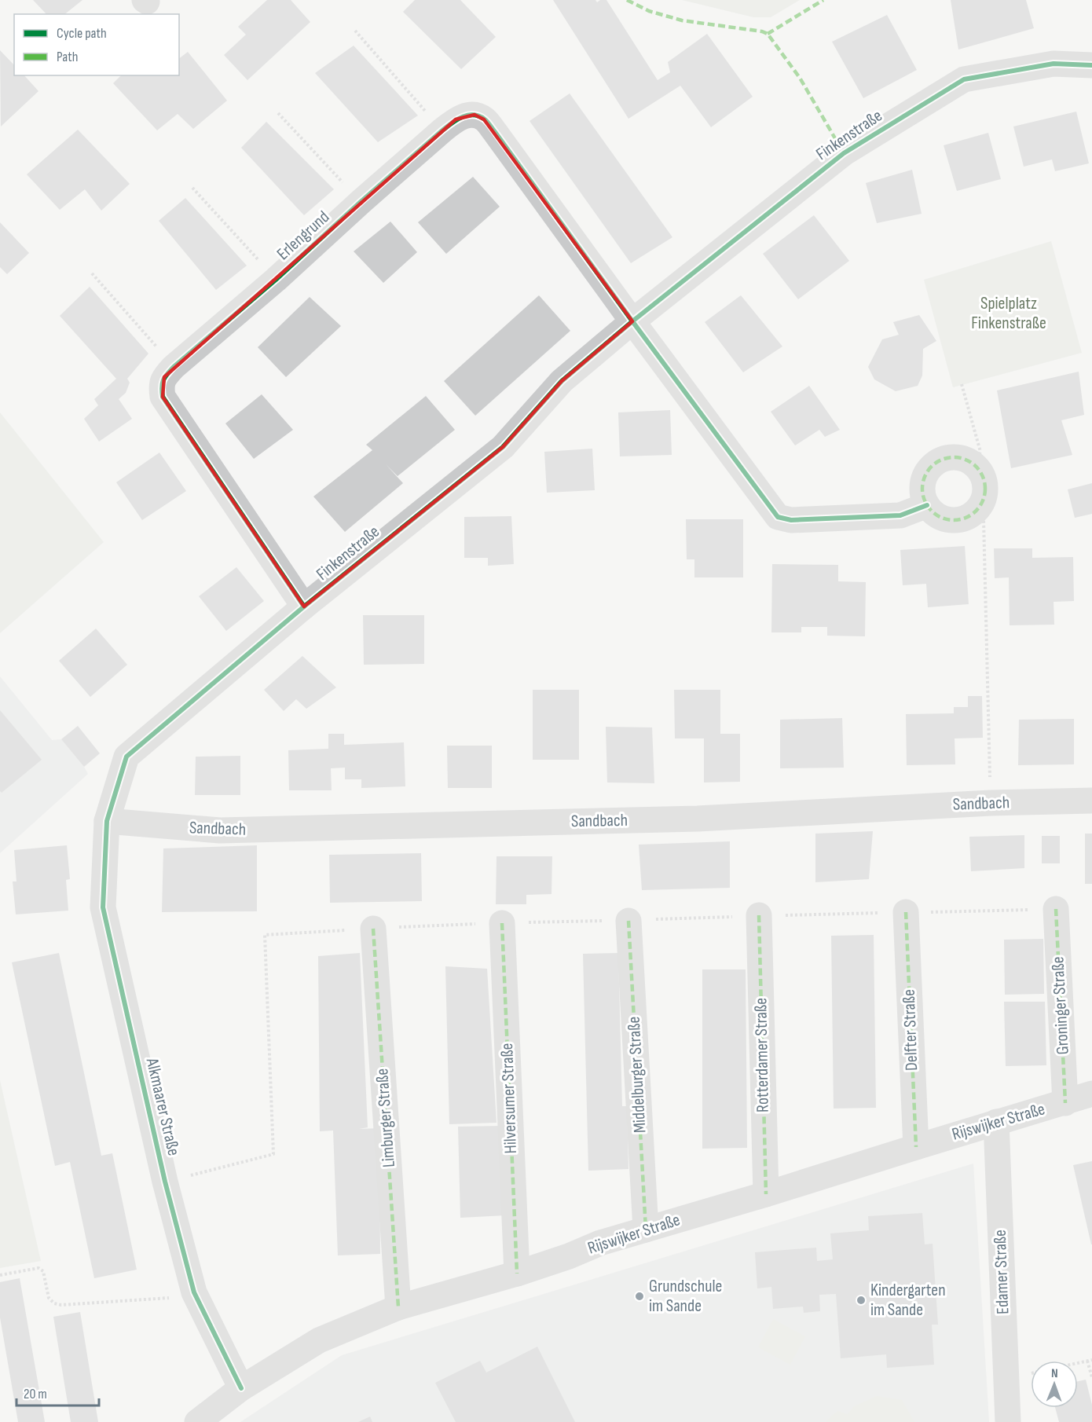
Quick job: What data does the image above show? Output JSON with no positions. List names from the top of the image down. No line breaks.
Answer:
{"streets":{"street":["Finkenstraße","Erlengrund","Sandbach","Groninger Straße","Delfter Straße","Rotterdamer Straße","Middelburger Straße","Hilversumer Straße","Alkmaarer Straße","Limburger Straße","Rijswijker Straße","Edamer Straße"]},"crossings":[["Finkenstraße","Erlengrund"],["Finkenstraße","Sandbach"],["Finkenstraße","Alkmaarer Straße"],["Sandbach","Alkmaarer Straße"],["Groninger Straße","Rijswijker Straße"],["Delfter Straße","Rijswijker Straße"],["Rotterdamer Straße","Rijswijker Straße"],["Middelburger Straße","Rijswijker Straße"],["Hilversumer Straße","Rijswijker Straße"],["Alkmaarer Straße","Rijswijker Straße"],["Limburger Straße","Rijswijker Straße"],["Rijswijker Straße","Edamer Straße"]],"parks":["Spielplatz Finkenstraße"],"places":["Grundschule im Sande","Kindergarten im Sande"],"legend":["Cycle path","Path"],"scale_bar":"20 m","north":"top"}
